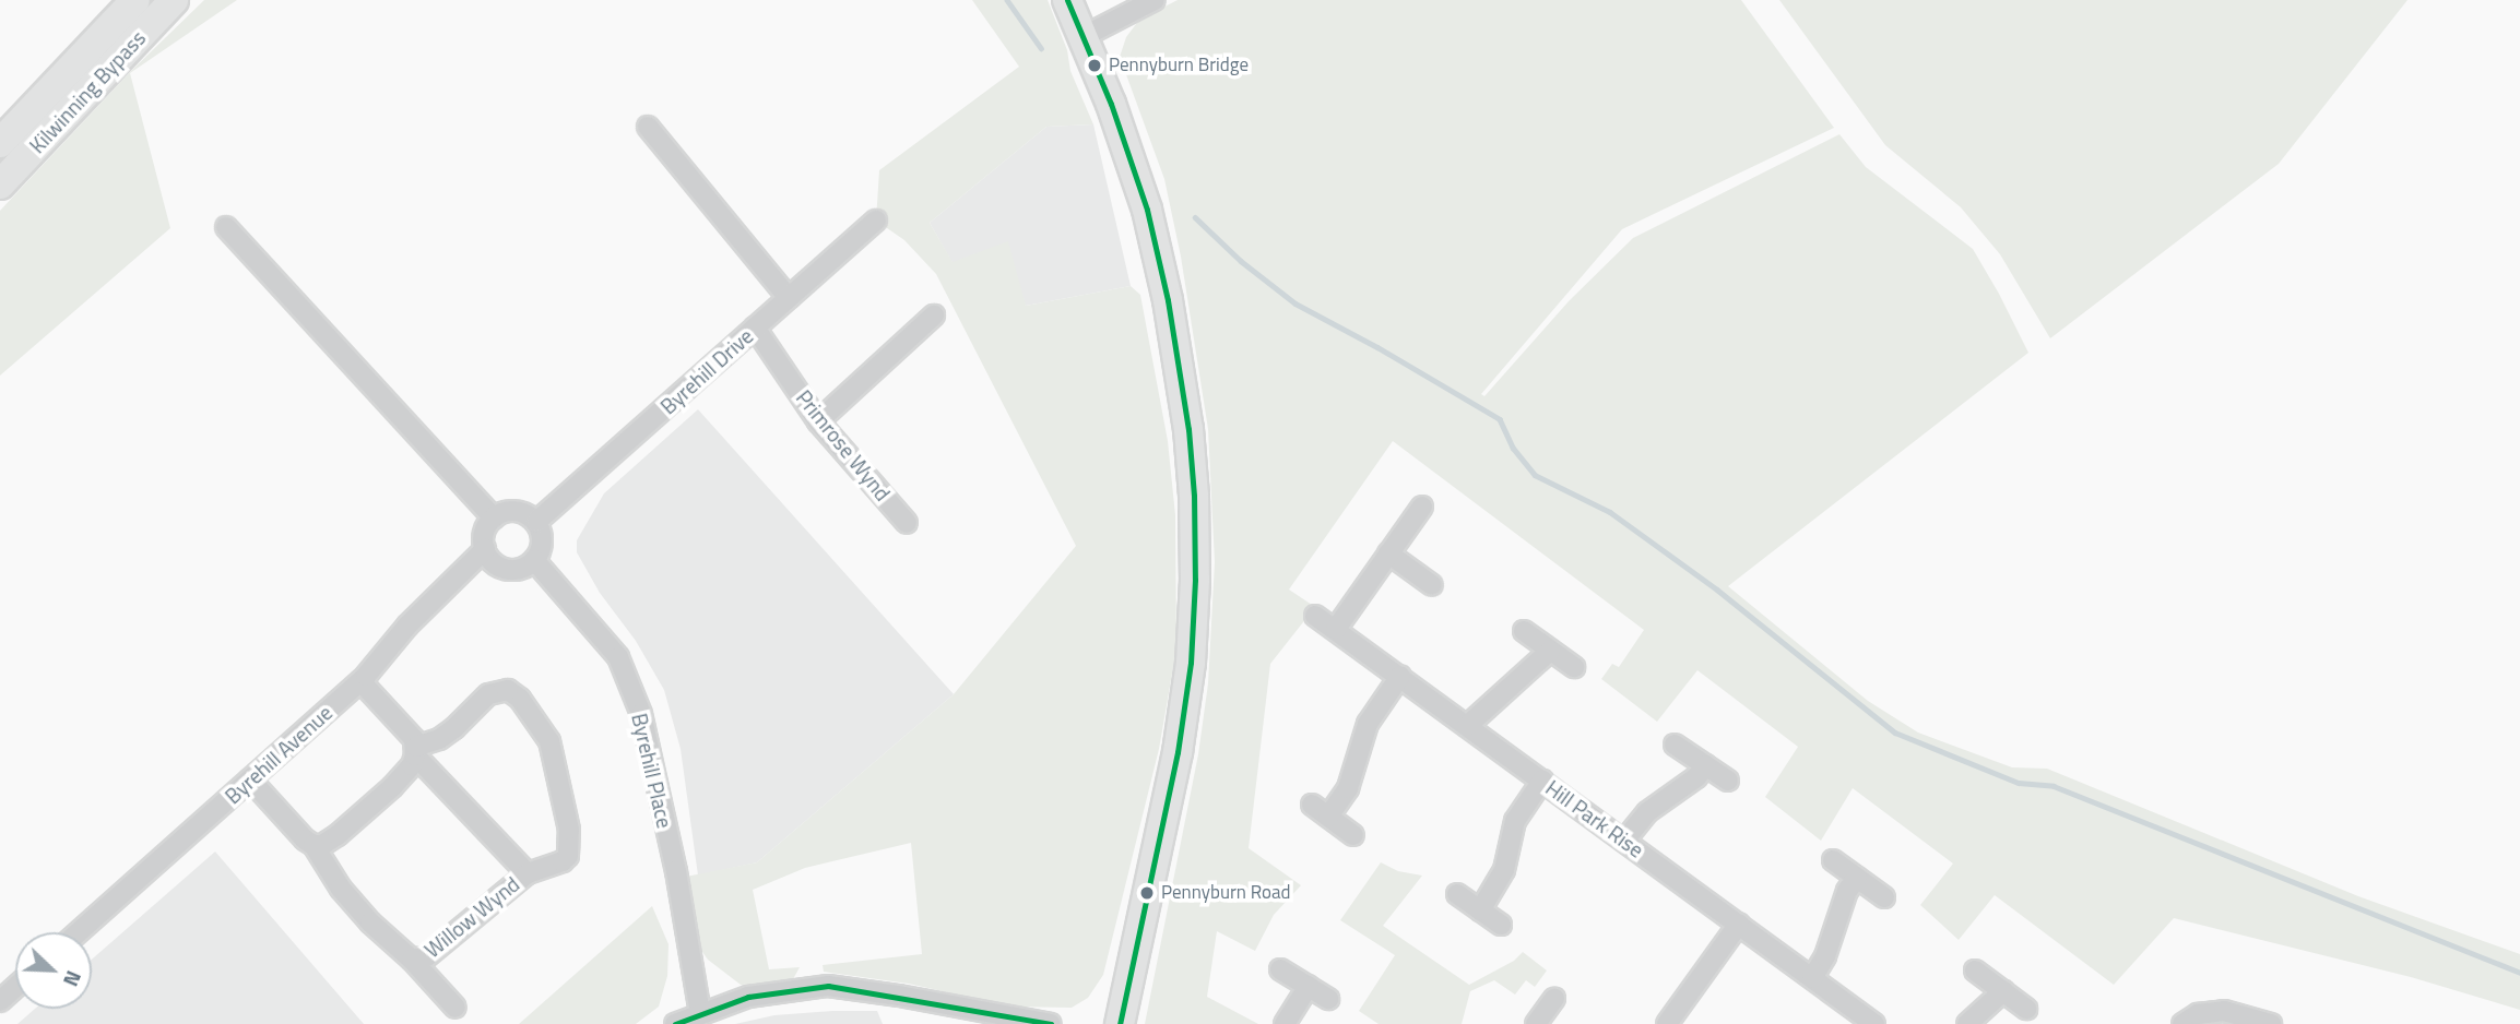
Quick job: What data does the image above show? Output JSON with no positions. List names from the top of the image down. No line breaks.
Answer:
{"streets":{"highway":["Kilwinning Bypass"],"street":["Byrehill Drive","Primrose Wynd","Byrehill Avenue","Byrehill Place","Hill Park Rise","Willow Wynd"]},"crossings":[["Byrehill Drive","Primrose Wynd"],["Byrehill Drive","Byrehill Avenue"],["Byrehill Drive","Byrehill Place"],["Byrehill Avenue","Byrehill Place"],["Byrehill Avenue","Willow Wynd"]],"places":["Pennyburn Bridge","Pennyburn Road"],"north":"bottom right"}
